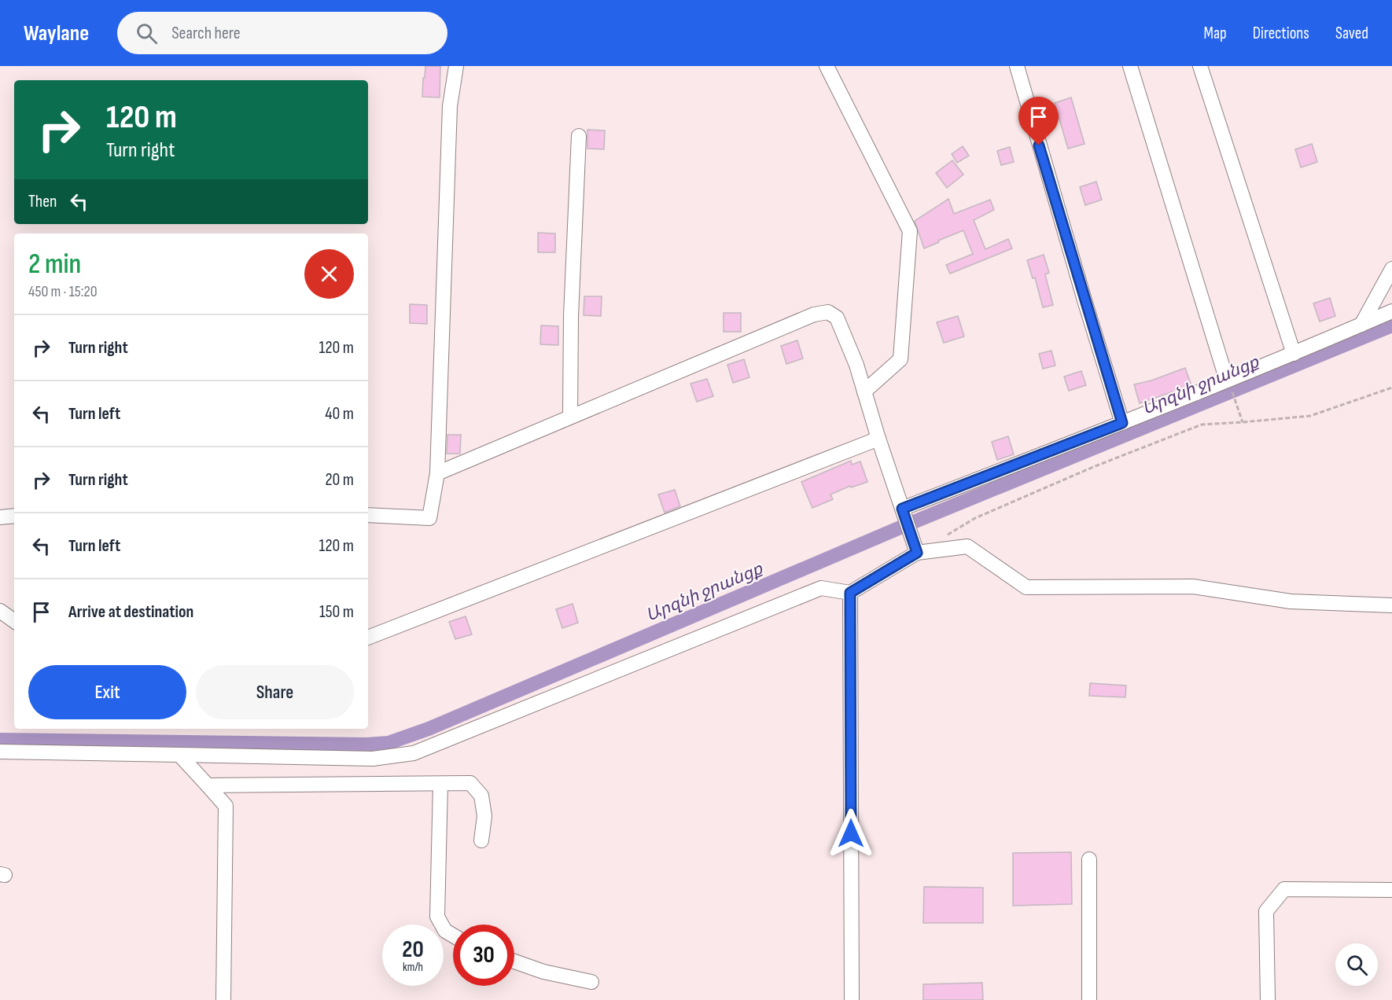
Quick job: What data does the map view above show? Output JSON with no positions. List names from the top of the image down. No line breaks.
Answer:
{"water":["Արզնի ջրանցք"],"page":{"header":"Waylane","search":"Search here","nav":["Map","Directions","Saved"],"turn":["120 m","Turn right"],"then":"Then","heading":["2 min","450 m · 15:20"],"list":[{"name":"Turn right","value":"120 m"},{"name":"Turn left","value":"40 m"},{"name":"Turn right","value":"20 m"},{"name":"Turn left","value":"120 m"},{"name":"Arrive at destination","value":"150 m"}],"buttons":["Exit","Share"],"speed":"20 km/h","limit":"30"}}
